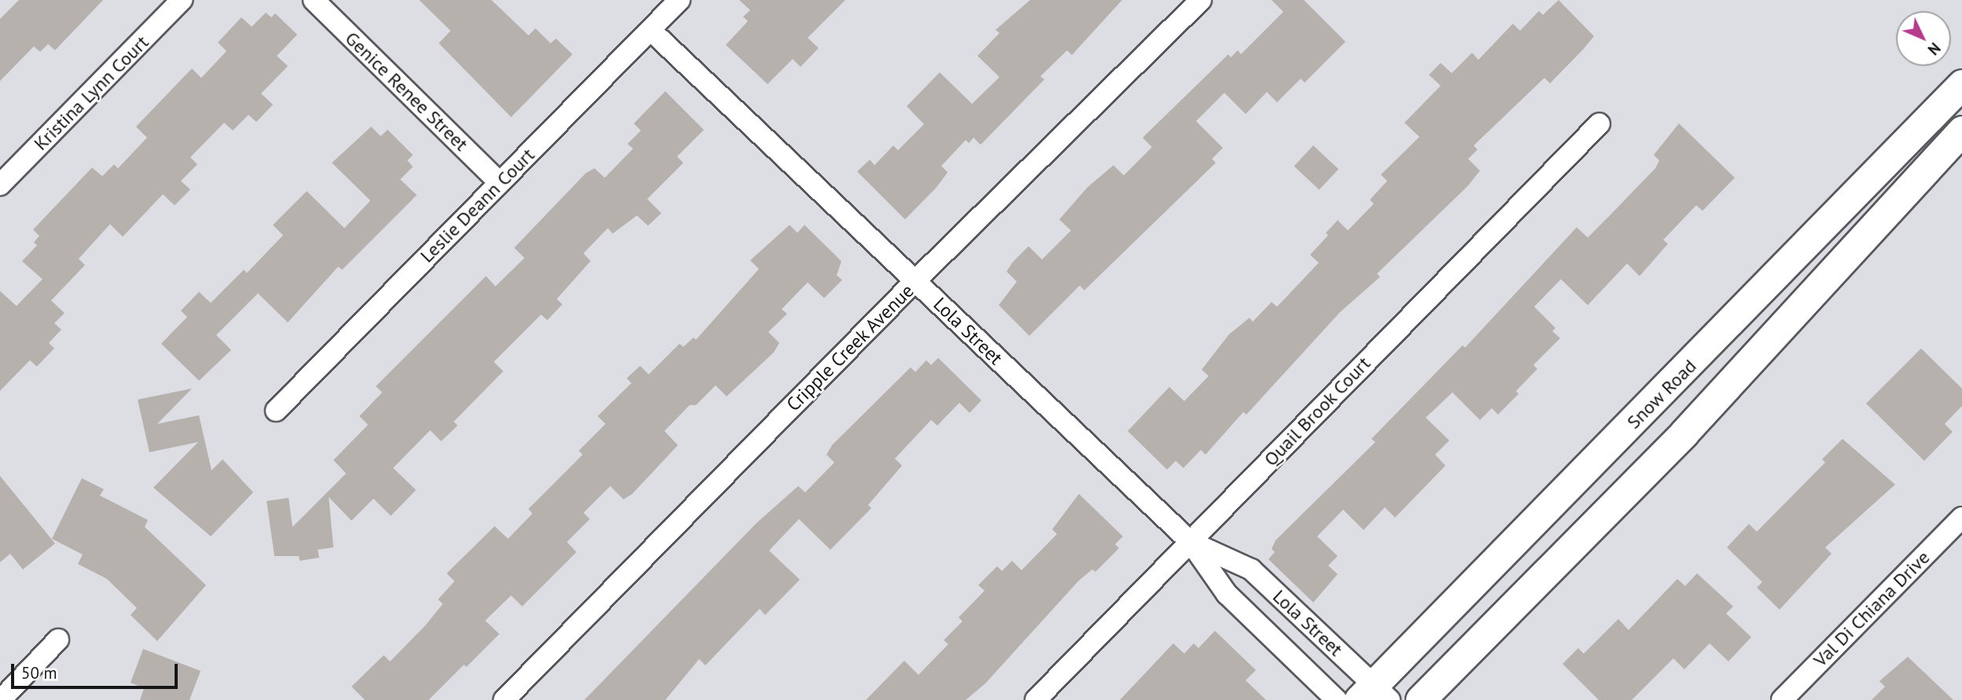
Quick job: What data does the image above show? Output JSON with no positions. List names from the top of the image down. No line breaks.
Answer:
{"streets":{"main road":["Snow Road"],"street":["Genice Renee Street","Kristina Lynn Court","Leslie Deann Court","Lola Street","Cripple Creek Avenue","Quail Brook Court","Val Di Chiana Drive"]},"crossings":[["Genice Renee Street","Leslie Deann Court"],["Leslie Deann Court","Lola Street"],["Lola Street","Cripple Creek Avenue"],["Lola Street","Snow Road"],["Lola Street","Quail Brook Court"]],"scale_bar":"50 m","north":"bottom right"}
